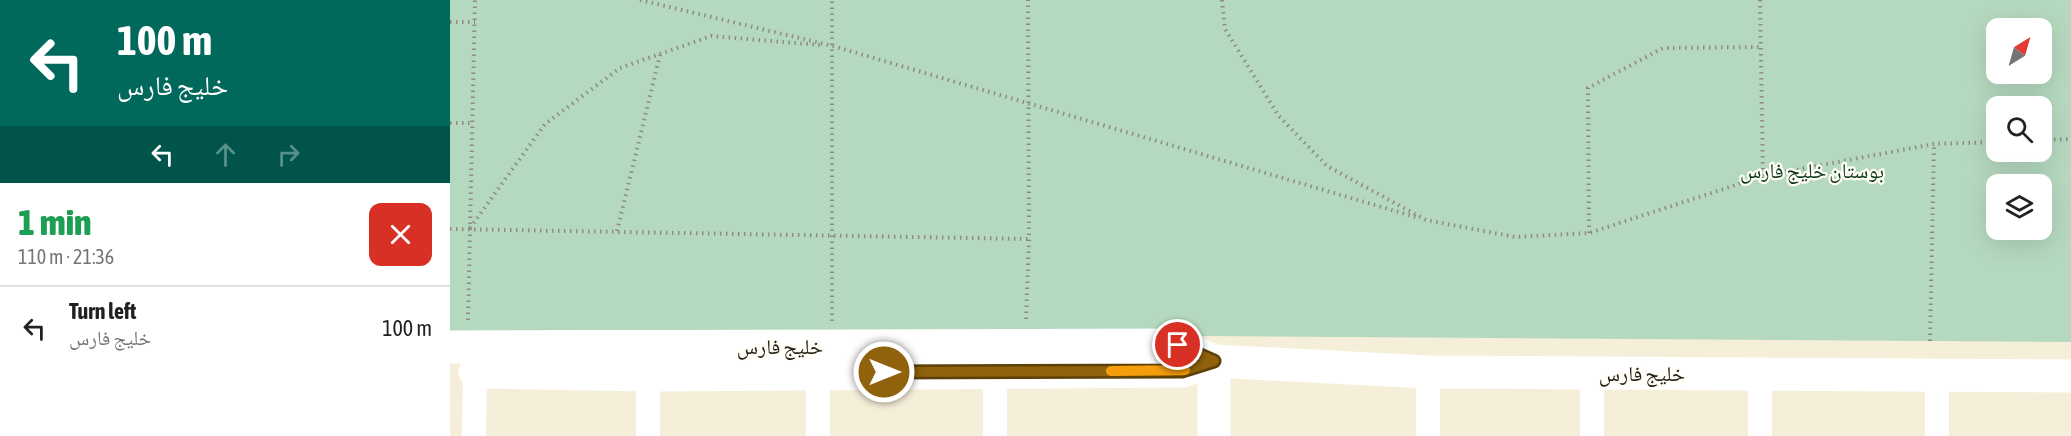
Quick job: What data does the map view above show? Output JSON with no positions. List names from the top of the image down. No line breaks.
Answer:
{"streets":{"main road":["خلیج فارس"]},"parks":["بوستان خلیج فارس"],"north":"top right","page":{"turn":["100 m","خلیج فارس"],"heading":["1 min","110 m · 21:36"],"list":[{"name":"Turn left","note":"خلیج فارس","value":"100 m"}]}}
